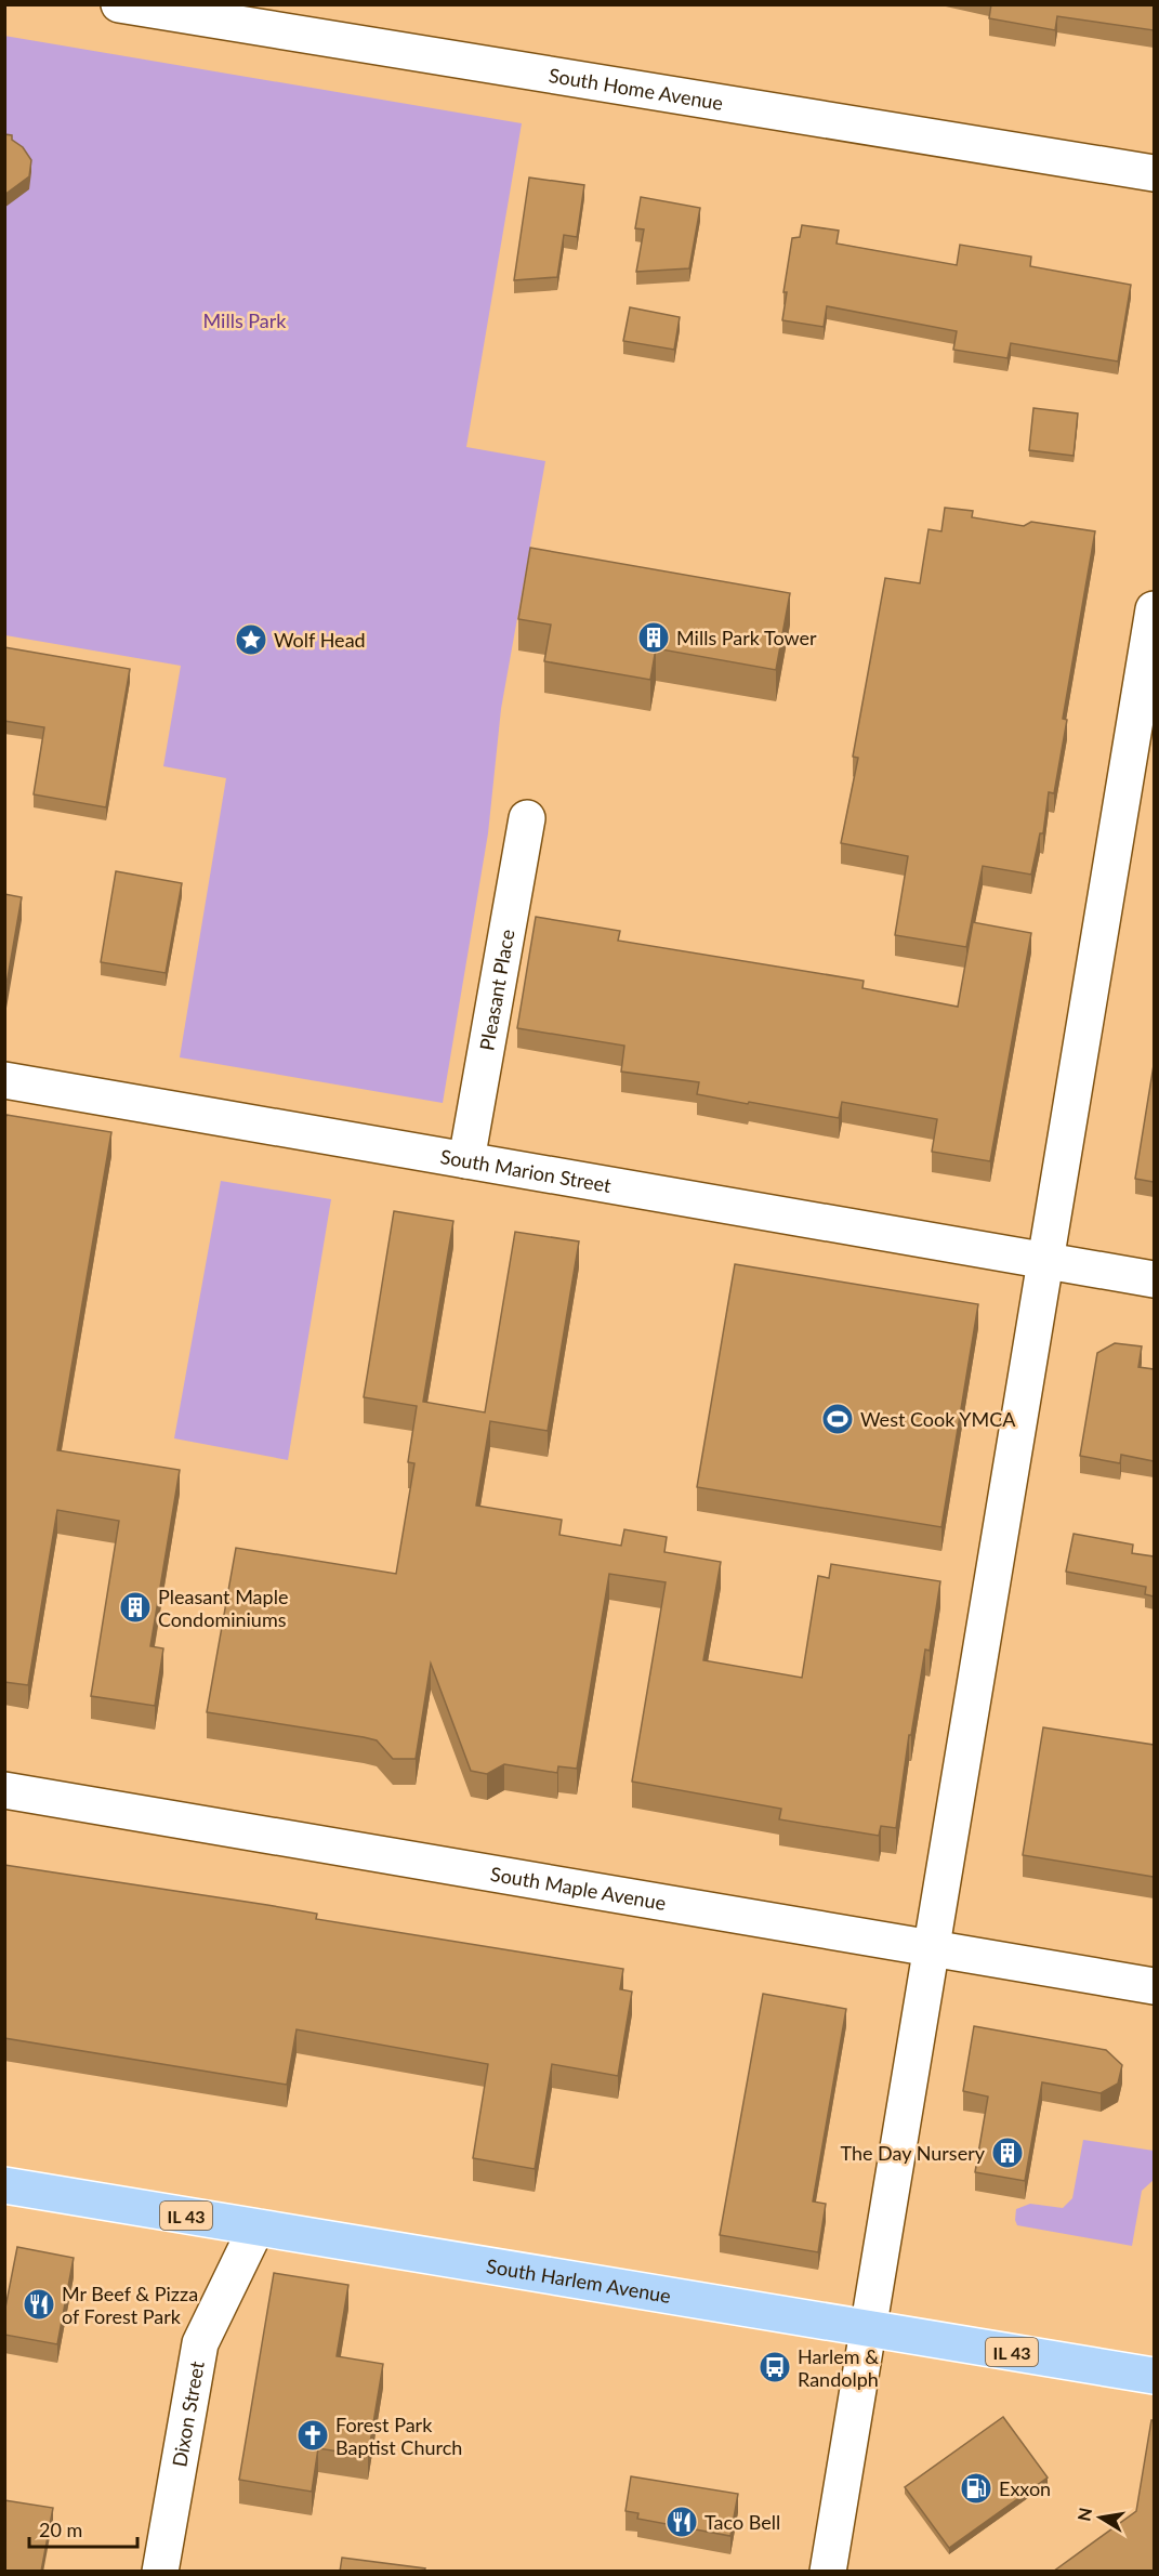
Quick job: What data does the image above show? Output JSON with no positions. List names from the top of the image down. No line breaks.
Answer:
{"streets":{"main road":["IL 43","South Harlem Avenue"],"street":["South Home Avenue","Pleasant Place","South Marion Street","South Maple Avenue","Dixon Street"]},"crossings":[["Pleasant Place","South Marion Street"],["South Harlem Avenue","Dixon Street"]],"parks":["Mills Park"],"places":{"building":["Mills Park Tower","Pleasant Maple Condominiums","The Day Nursery"],"place":["Wolf Head"],"sports":["West Cook YMCA"],"restaurant":["Mr Beef & Pizza of Forest Park","Taco Bell"],"bus stop":["Harlem & Randolph"],"church":["Forest Park Baptist Church"],"fuel station":["Exxon"]},"scale_bar":"20 m","north":"left"}
